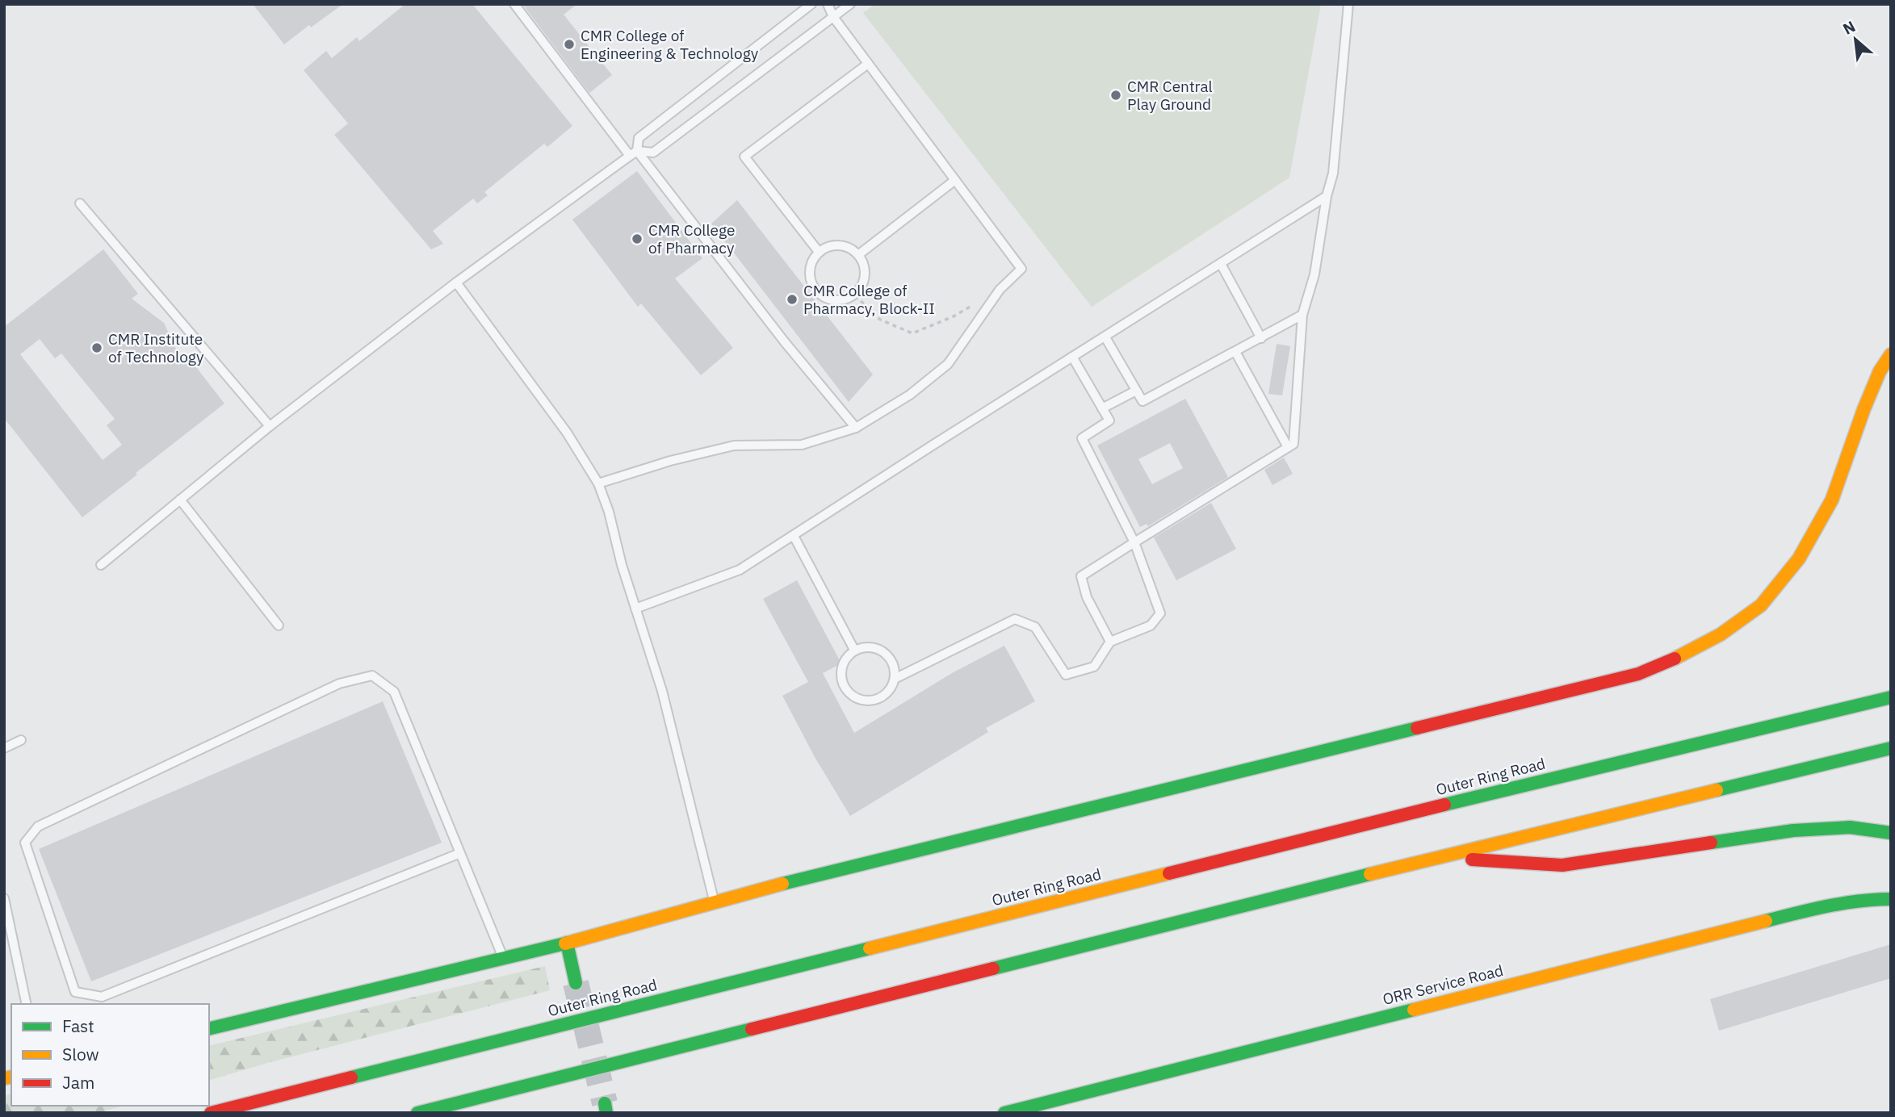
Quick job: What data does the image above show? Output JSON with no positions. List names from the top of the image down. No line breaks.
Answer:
{"streets":{"main road":["Outer Ring Road","ORR Service Road"]},"places":["CMR College of Engineering & Technology","CMR Central Play Ground","CMR College of Pharmacy","CMR College of Pharmacy, Block-II","CMR Institute of Technology"],"legend":["Fast","Slow","Jam"],"north":"top left"}
